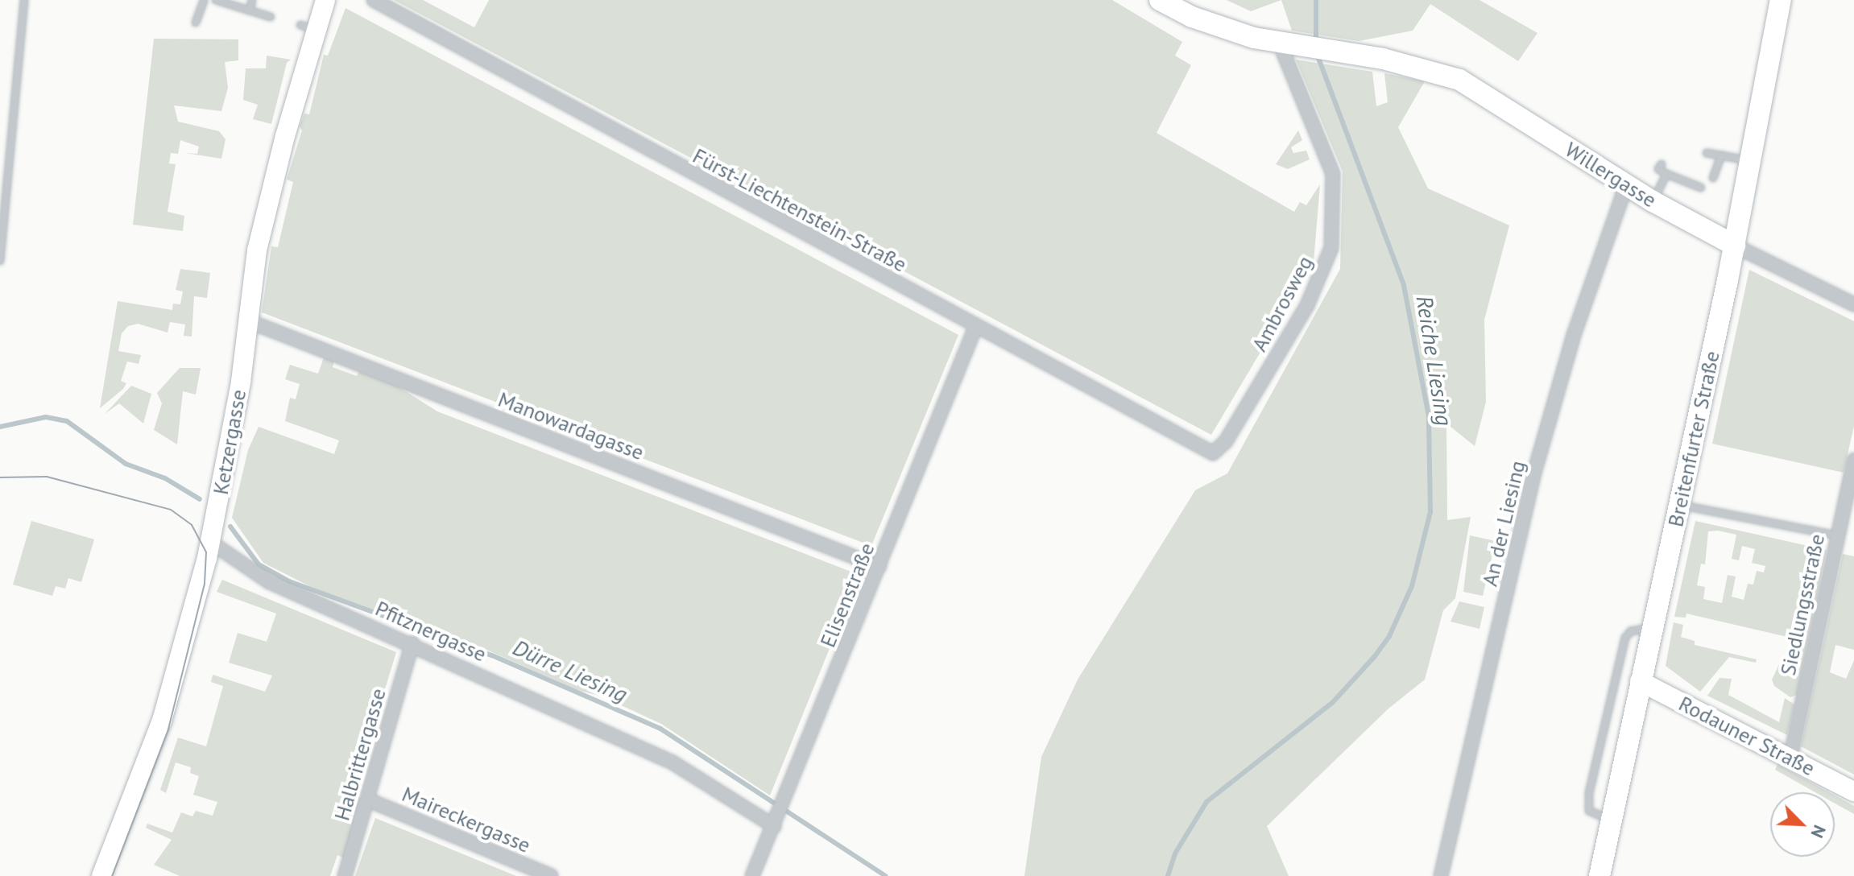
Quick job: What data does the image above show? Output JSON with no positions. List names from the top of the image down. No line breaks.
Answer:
{"streets":{"main road":["Willergasse","Breitenfurter Straße","Ketzergasse","Rodauner Straße"],"street":["Fürst-Liechtenstein-Straße","Ambrosweg","Manowardagasse","An der Liesing","Elisenstraße","Siedlungsstraße","Pfitznergasse","Halbrittergasse","Maireckergasse"]},"crossings":[["Willergasse","Ambrosweg"],["Willergasse","Breitenfurter Straße"],["Willergasse","An der Liesing"],["Fürst-Liechtenstein-Straße","Ambrosweg"],["Fürst-Liechtenstein-Straße","Elisenstraße"],["Manowardagasse","Ketzergasse"],["Manowardagasse","Elisenstraße"],["Breitenfurter Straße","Rodauner Straße"],["Ketzergasse","Pfitznergasse"],["Elisenstraße","Pfitznergasse"],["Siedlungsstraße","Rodauner Straße"],["Pfitznergasse","Halbrittergasse"],["Halbrittergasse","Maireckergasse"]],"water":["Reiche Liesing","Dürre Liesing"],"north":"bottom right"}
